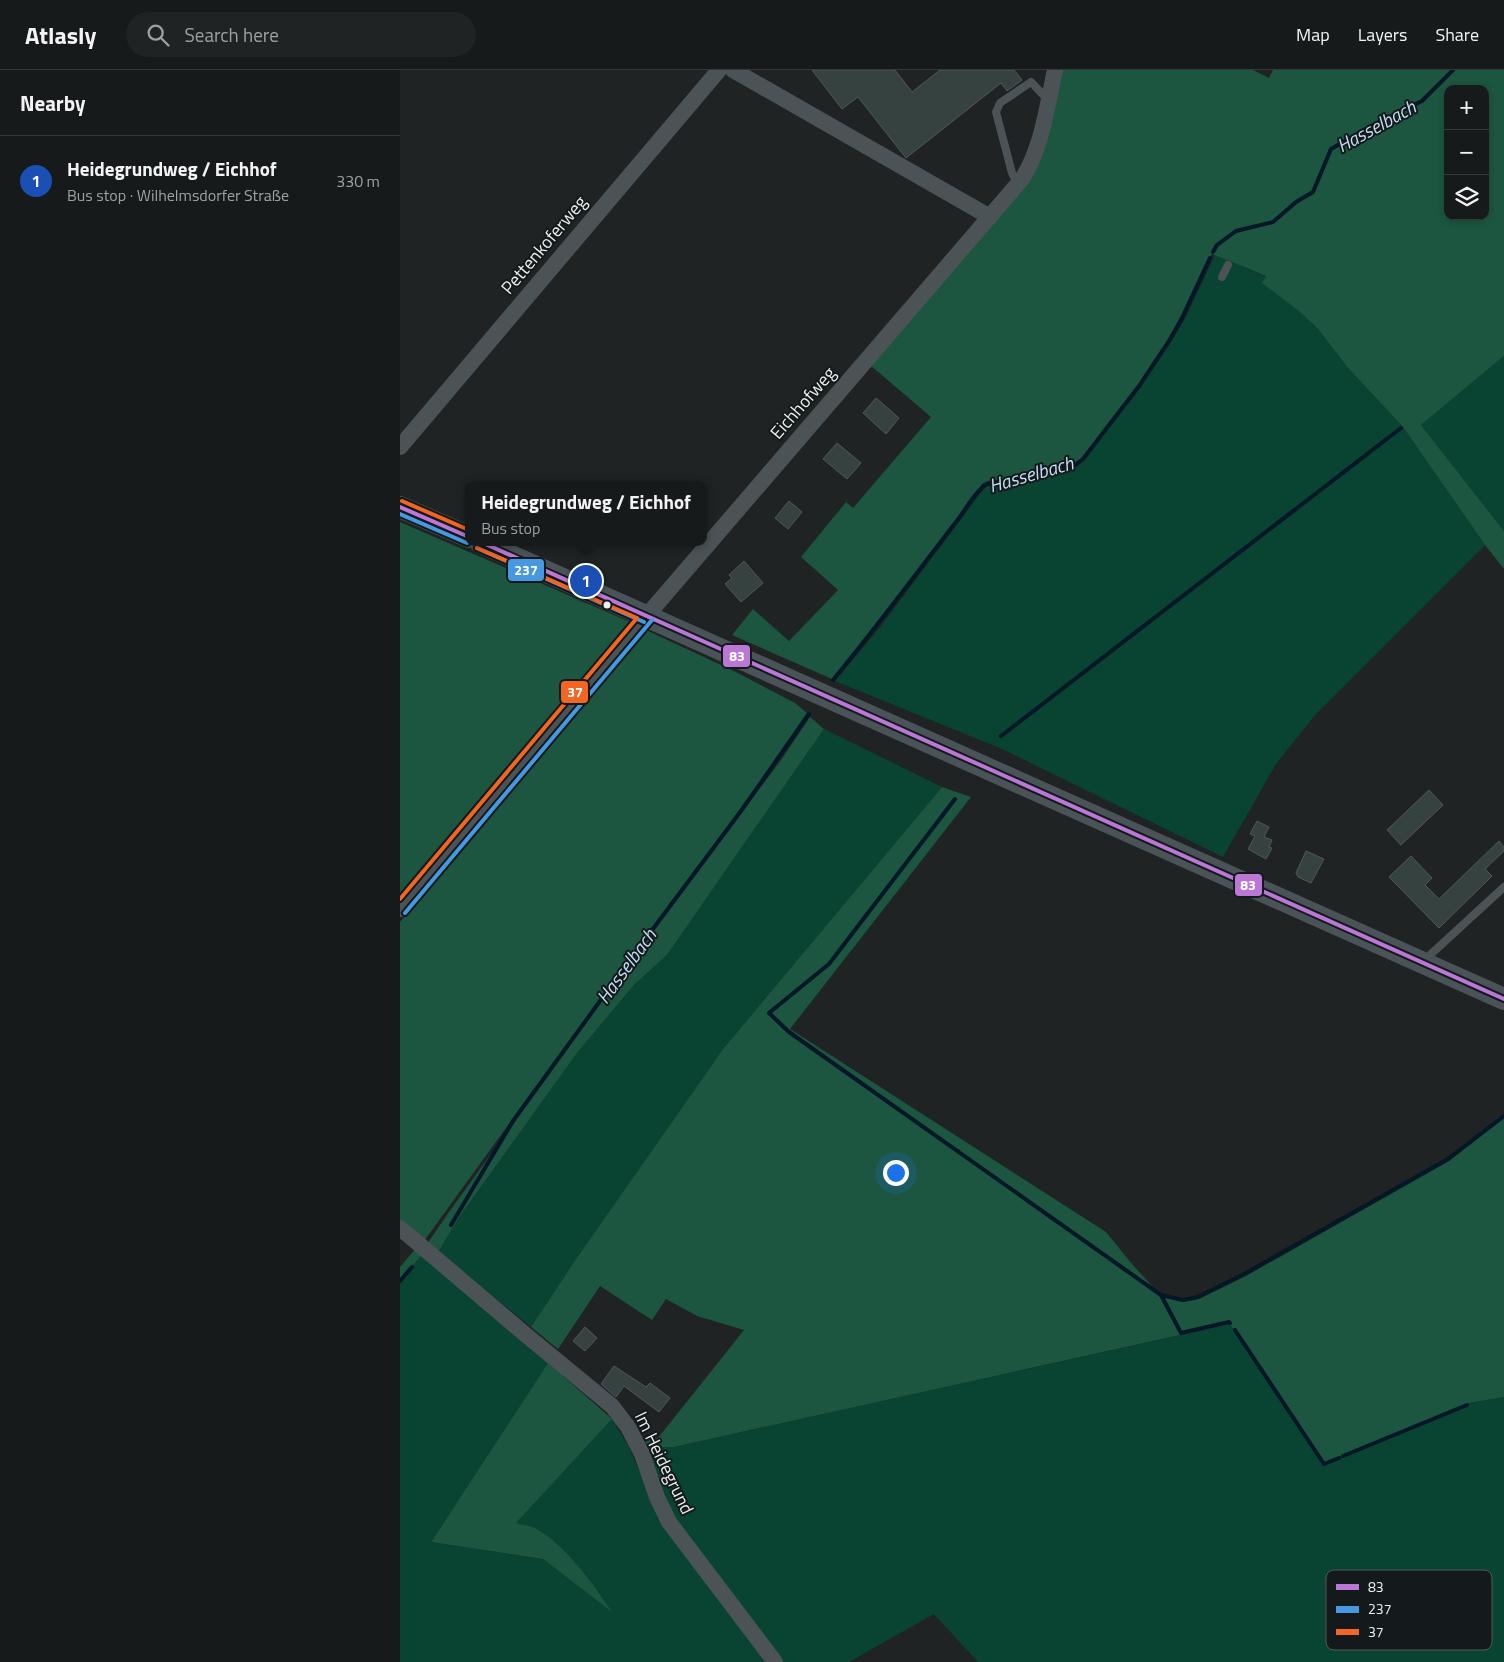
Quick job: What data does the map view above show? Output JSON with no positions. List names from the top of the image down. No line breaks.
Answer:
{"streets":{"street":["Pettenkoferweg","Eichhofweg","Im Heidegrund"]},"water":["Hasselbach"],"lines":["transit line 37","transit line 83","transit line 237"],"legend":["83","237","37"],"page":{"header":"Atlasly","search":"Search here","nav":["Map","Layers","Share"],"heading":"Nearby","map_buttons":["+","−"],"list":[{"mark":"1","name":"Heidegrundweg / Eichhof","note":"Bus stop · Wilhelmsdorfer Straße","value":"330 m"}],"popup":["Heidegrundweg / Eichhof","Bus stop"],"pins":"1"}}
